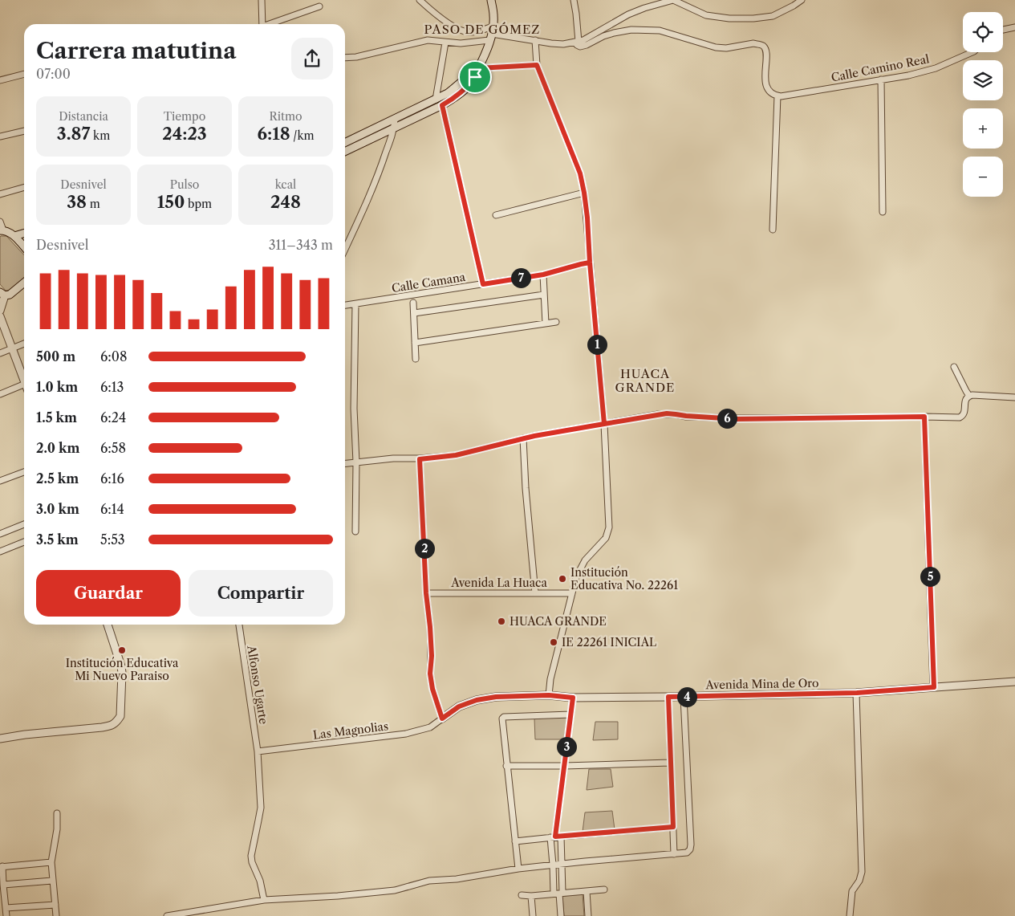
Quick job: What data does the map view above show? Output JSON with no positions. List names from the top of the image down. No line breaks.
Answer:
{"streets":{"street":["Calle Camino Real","Calle Camana","Avenida La Huaca","Avenida Mina de Oro","Alfonso Ugarte","Las Magnolias"]},"crossings":[["Avenida Mina de Oro","Las Magnolias"],["Alfonso Ugarte","Las Magnolias"]],"districts":["PASO DE GÓMEZ","HUACA GRANDE"],"places":["Institución Educativa No. 22261","HUACA GRANDE","IE 22261 INICIAL","Institución Educativa Mi Nuevo Paraiso"],"page":{"map_buttons":["+","−"],"heading":["Carrera matutina","07:00"],"stats":[["Distancia","3.87 km"],["Tiempo","24:23"],["Ritmo","6:18 /km"],["Desnivel","38 m"],["Pulso","150 bpm"],["kcal","248"]],"chart":["Desnivel","311–343 m"],"pins":["7","1","6","2","5","4","3"],"list":[{"name":"500 m","note":"6:08"},{"name":"1.0 km","note":"6:13"},{"name":"1.5 km","note":"6:24"},{"name":"2.0 km","note":"6:58"},{"name":"2.5 km","note":"6:16"},{"name":"3.0 km","note":"6:14"},{"name":"3.5 km","note":"5:53"}],"buttons":["Guardar","Compartir"]}}
